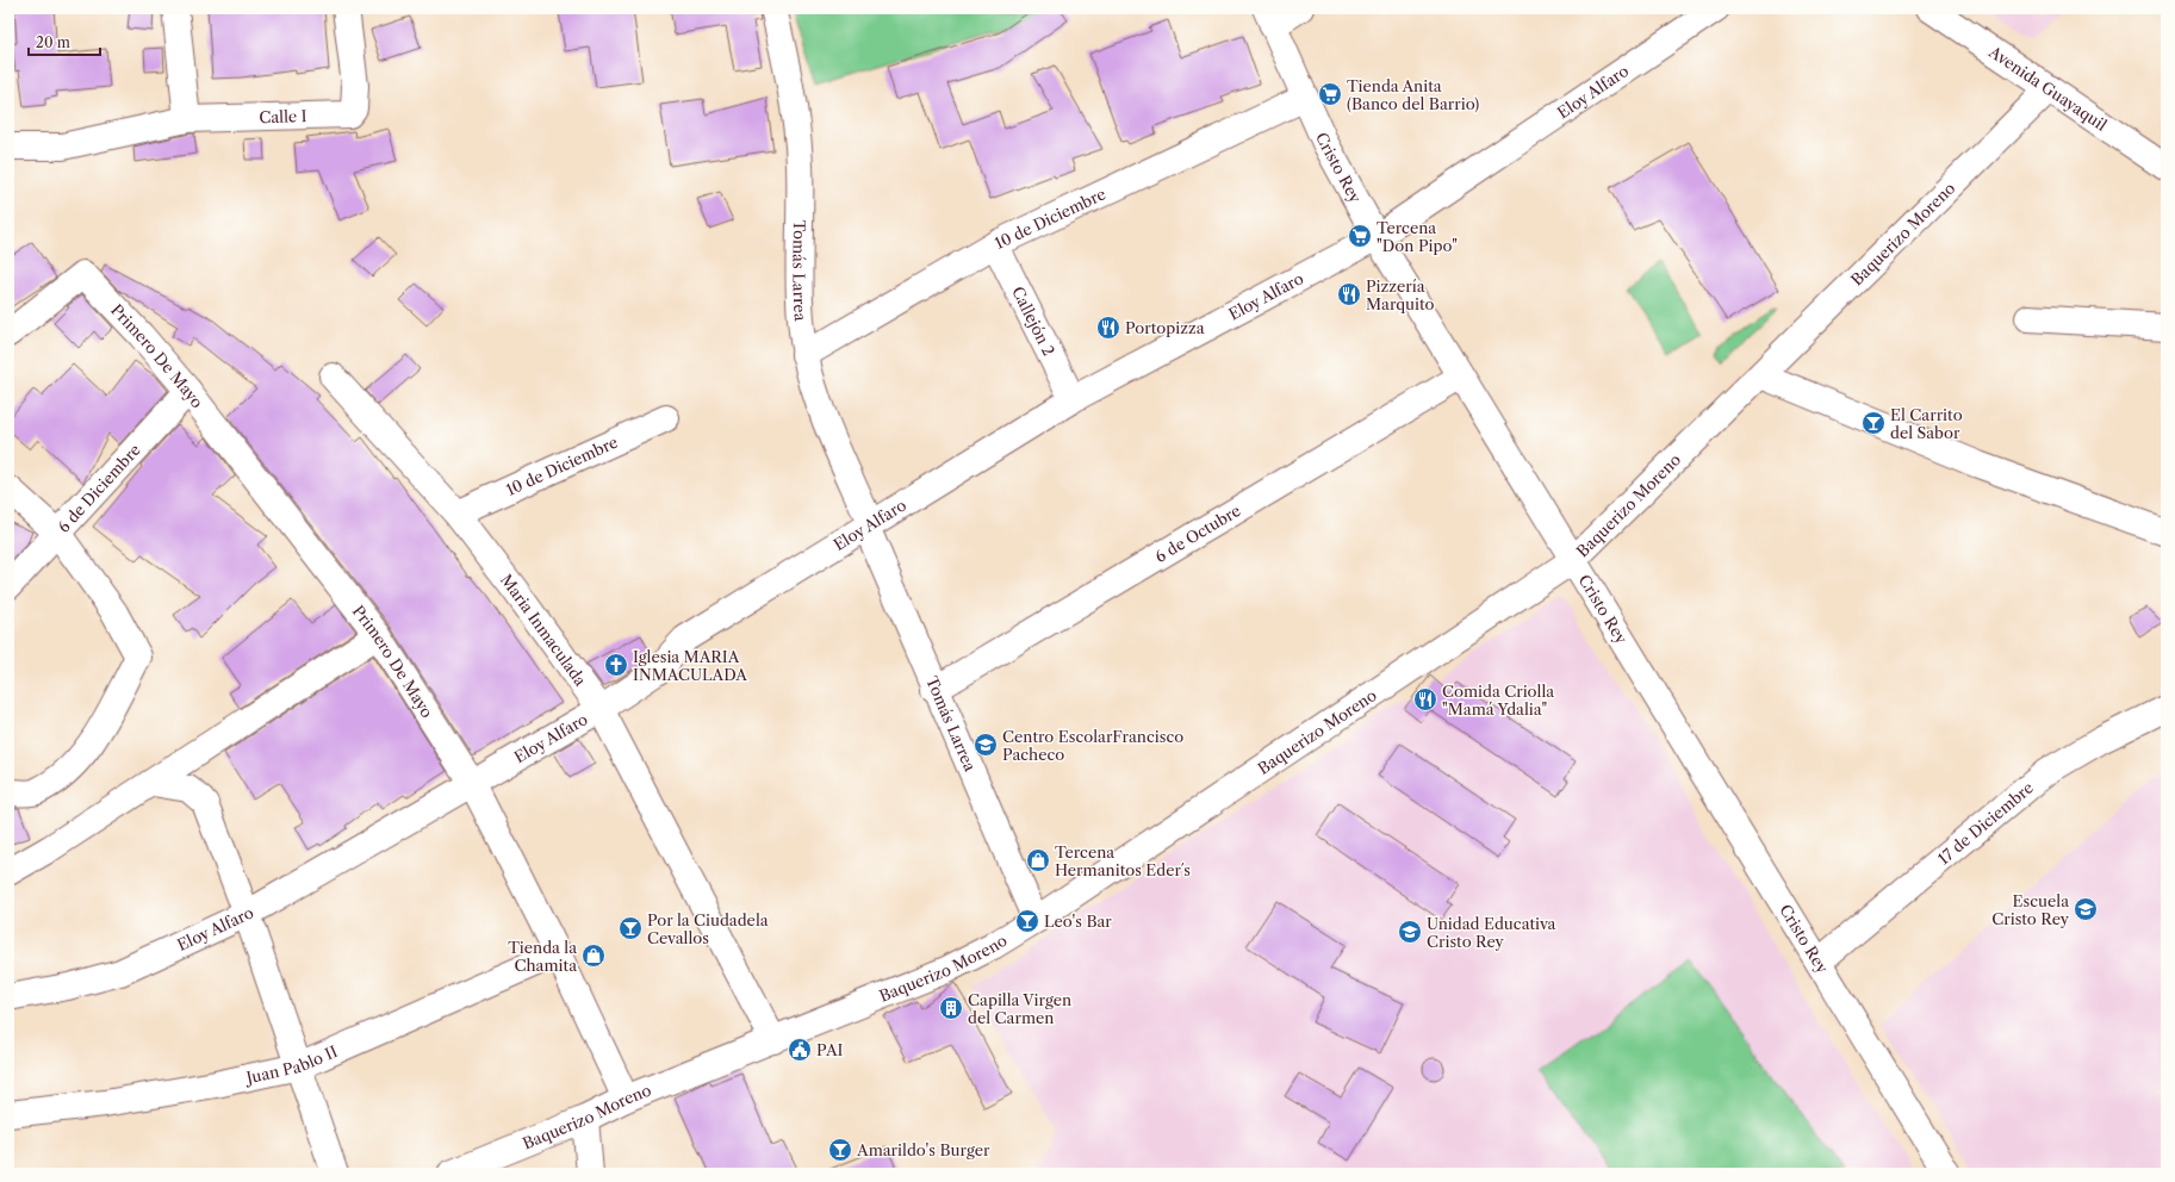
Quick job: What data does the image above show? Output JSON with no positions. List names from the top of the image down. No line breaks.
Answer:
{"streets":{"street":["Avenida Guayaquil","Eloy Alfaro","Calle I","Cristo Rey","10 de Diciembre","Baquerizo Moreno","Tomás Larrea","Callejón 2","Primero De Mayo","6 de Diciembre","6 de Octubre","Maria Inmaculada","17 de Diciembre","Juan Pablo II"]},"crossings":[["Avenida Guayaquil","Baquerizo Moreno"],["Eloy Alfaro","Cristo Rey"],["Eloy Alfaro","Tomás Larrea"],["Eloy Alfaro","Callejón 2"],["Eloy Alfaro","Primero De Mayo"],["Eloy Alfaro","Maria Inmaculada"],["Cristo Rey","10 de Diciembre"],["Cristo Rey","Baquerizo Moreno"],["Cristo Rey","6 de Octubre"],["Cristo Rey","17 de Diciembre"],["10 de Diciembre","Tomás Larrea"],["10 de Diciembre","Callejón 2"],["10 de Diciembre","Maria Inmaculada"],["Baquerizo Moreno","Tomás Larrea"],["Baquerizo Moreno","Primero De Mayo"],["Baquerizo Moreno","Maria Inmaculada"],["Tomás Larrea","6 de Octubre"],["Primero De Mayo","6 de Diciembre"],["Primero De Mayo","Juan Pablo II"]],"places":{"supermarket":["Tienda Anita (Banco del Barrio)","Tercena \"Don Pipo\""],"restaurant":["Pizzería Marquito","Portopizza","Comida Criolla \"Mamá Ydalia\""],"bar":["El Carrito del Sabor","Leo's Bar","Por la Ciudadela Cevallos","Amarildo's Burger"],"church":["Iglesia MARIA INMACULADA"],"school or university":["Centro EscolarFrancisco Pacheco","Escuela Cristo Rey","Unidad Educativa Cristo Rey"],"shop":["Tercena Hermanitos Eder´s","Tienda la Chamita"],"building":["Capilla Virgen del Carmen"],"public building":["PAI"]},"scale_bar":"20 m"}
